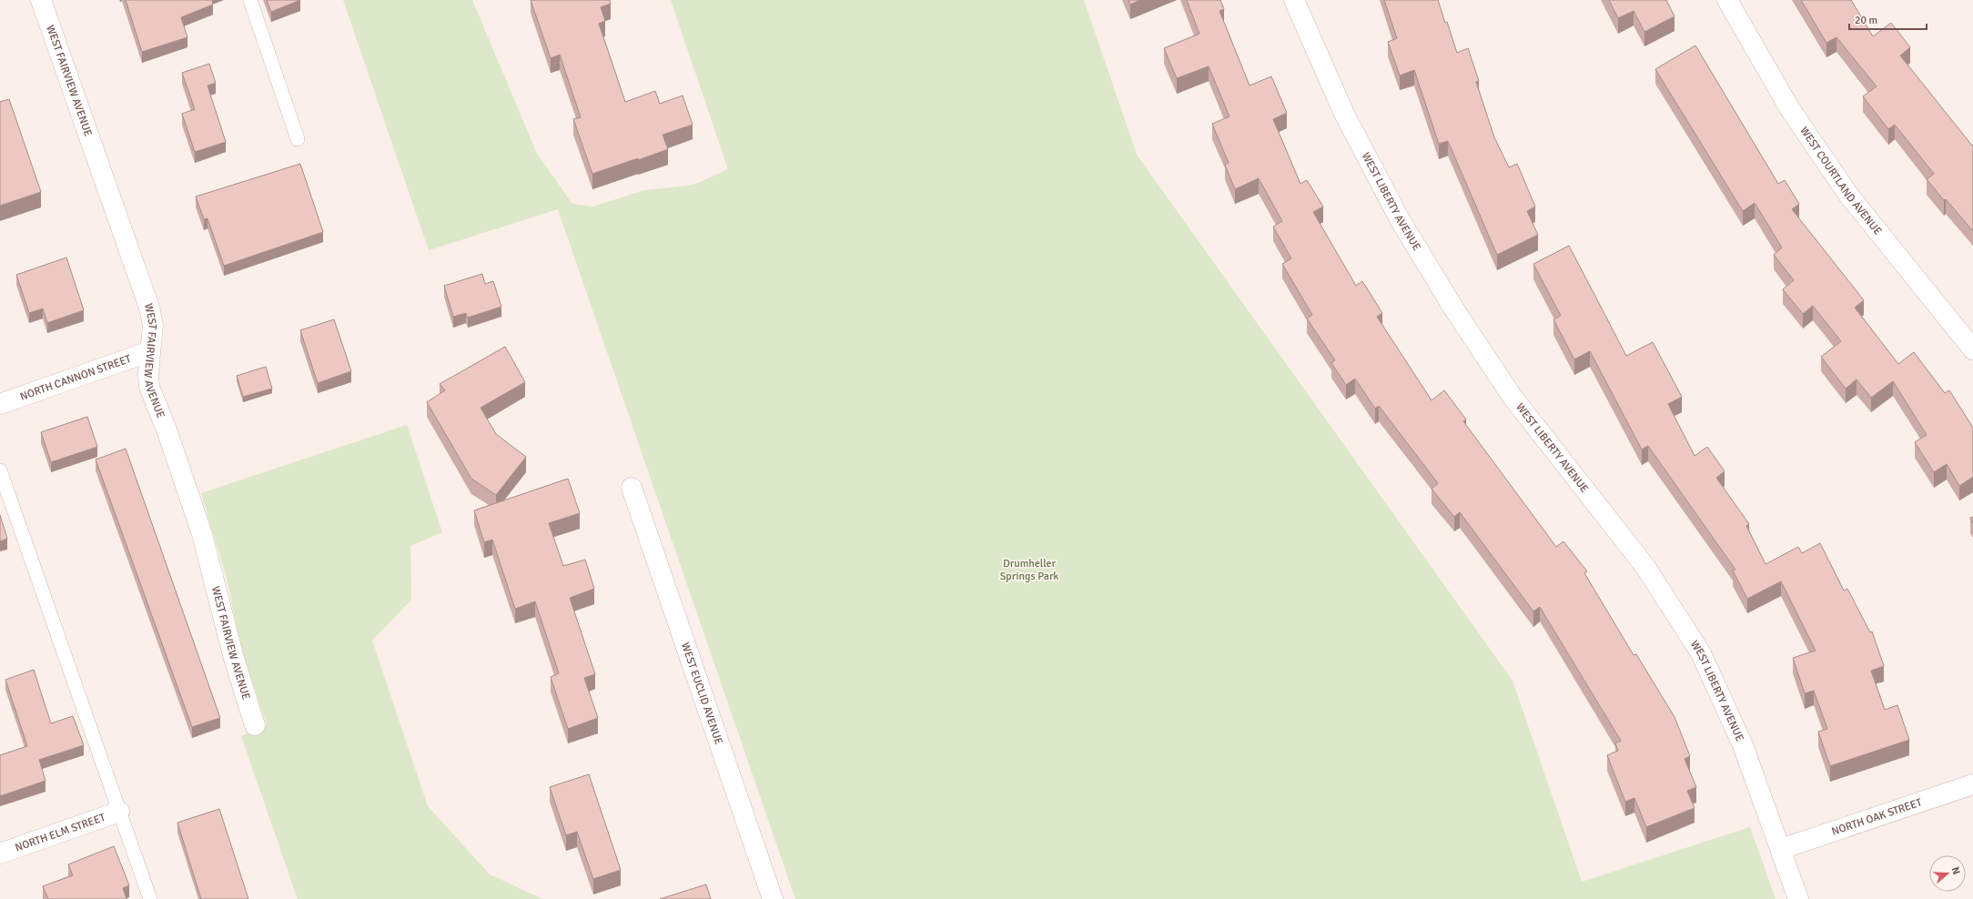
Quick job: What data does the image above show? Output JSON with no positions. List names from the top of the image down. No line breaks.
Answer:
{"streets":{"street":["WEST FAIRVIEW AVENUE","WEST COURTLAND AVENUE","WEST LIBERTY AVENUE","NORTH CANNON STREET","WEST EUCLID AVENUE","NORTH OAK STREET","NORTH ELM STREET"]},"crossings":[["WEST FAIRVIEW AVENUE","NORTH CANNON STREET"],["WEST LIBERTY AVENUE","NORTH OAK STREET"]],"parks":["Drumheller Springs Park"],"scale_bar":"20 m","north":"right"}
